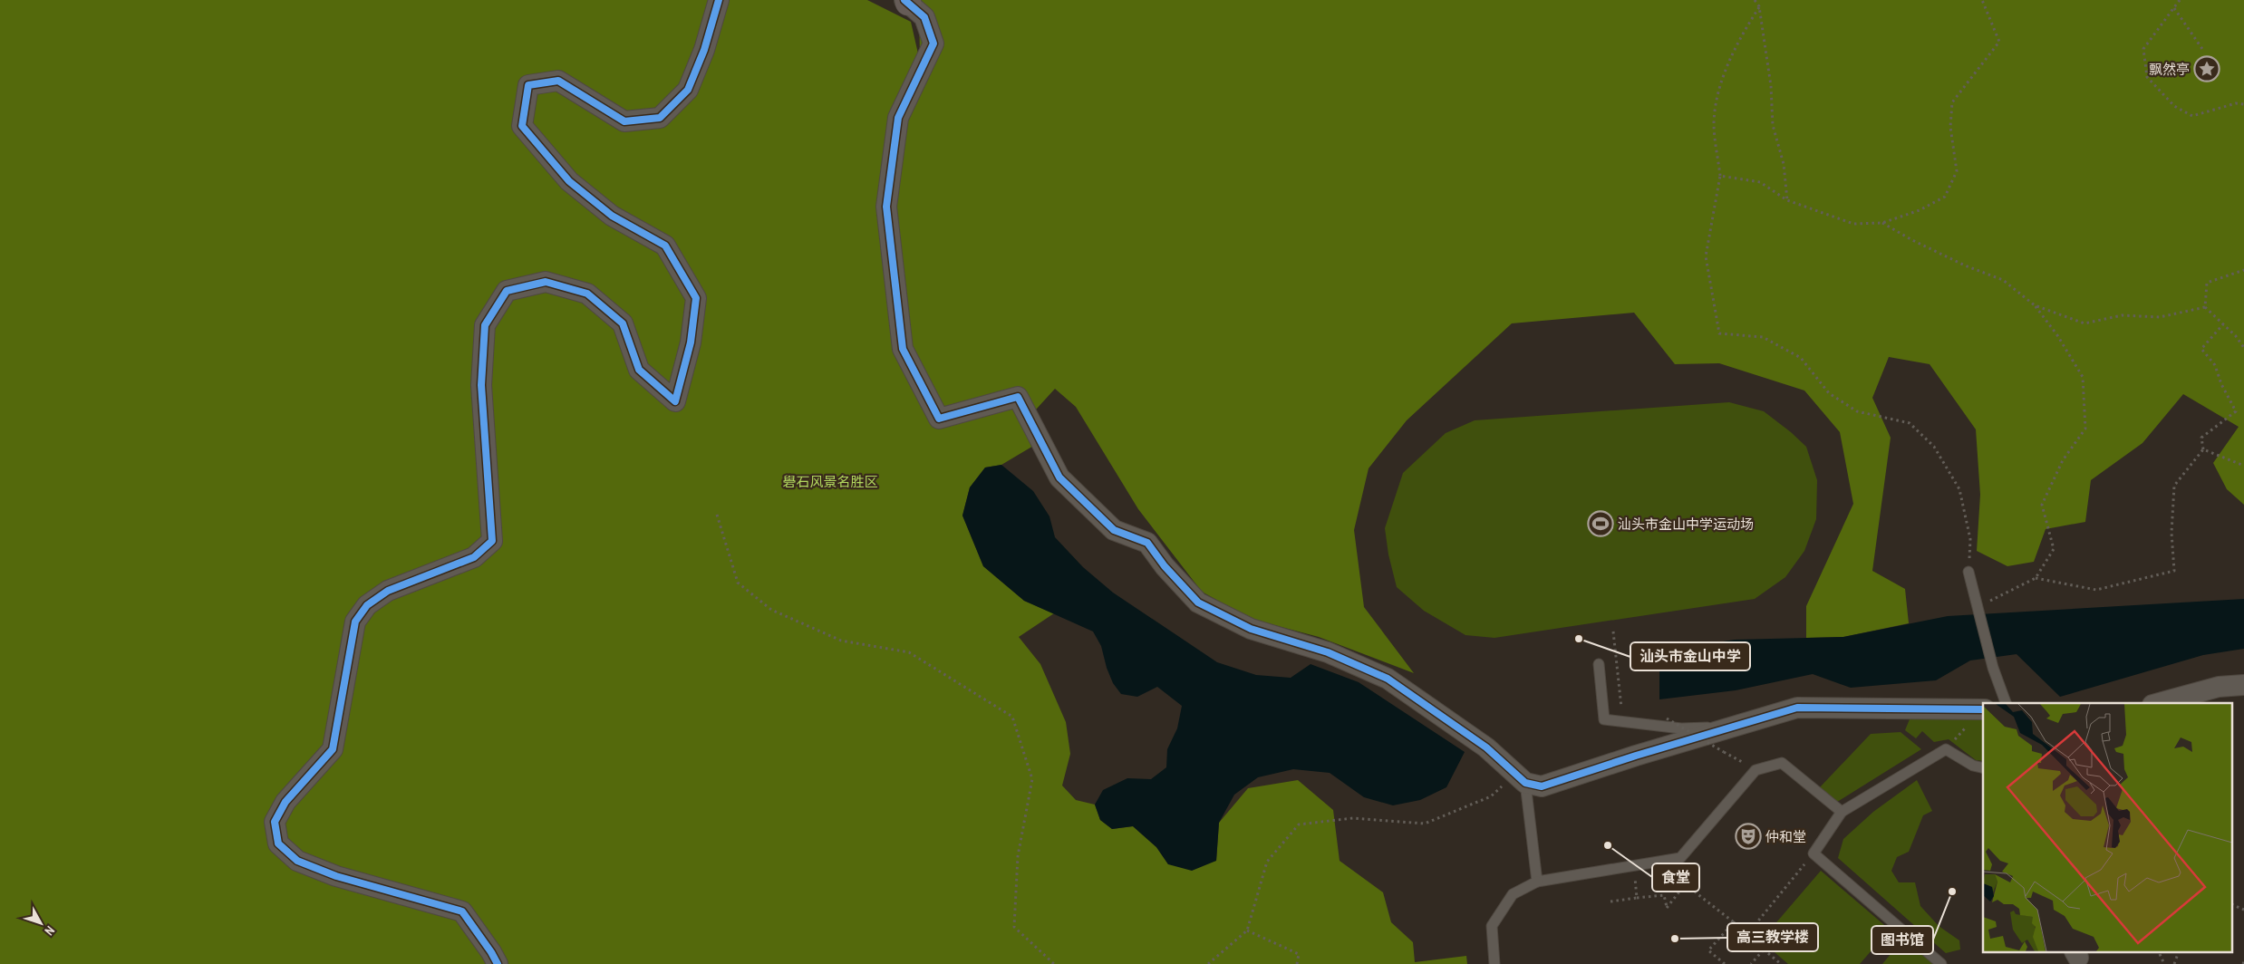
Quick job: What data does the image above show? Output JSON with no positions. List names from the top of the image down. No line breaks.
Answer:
{"parks":["礐石风景名胜区"],"places":{"place":["飘然亭"],"sports":["汕头市金山中学运动场"],"other":["汕头市金山中学","食堂","图书馆","高三教学楼"],"theatre":["仲和堂"]},"north":"bottom right"}
